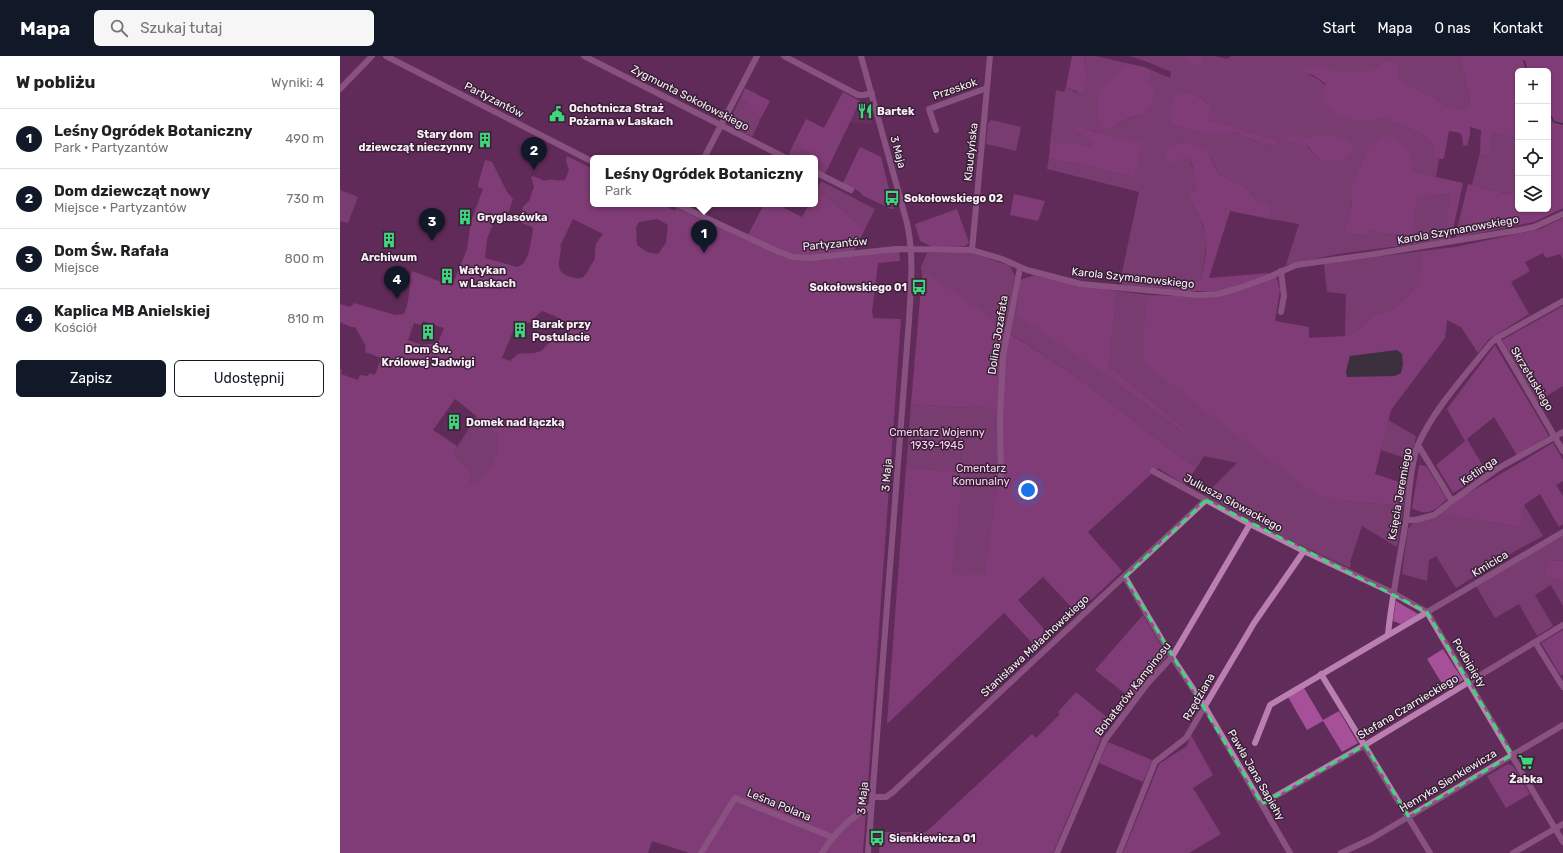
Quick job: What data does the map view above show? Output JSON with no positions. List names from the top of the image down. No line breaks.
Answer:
{"streets":{"street":["Przeskok","Zygmunta Sokołowskiego","Partyzantów","3 Maja","Klaudyńska","Karola Szymanowskiego","Dolina Jozafata","Skrzetuskiego","Ketlinga","Księcia Jeremiego","Juliusza Słowackiego","Kmicica","Stanisława Małachowskiego","Podbipięty","Bohaterów Kampinosu","Rzędziana","Stefana Czarnieckiego","Pawła Jana Sapiehy","Henryka Sienkiewicza","Leśna Polana"]},"crossings":[["Przeskok","Klaudyńska"],["Partyzantów","3 Maja"],["Partyzantów","Karola Szymanowskiego"],["3 Maja","Karola Szymanowskiego"],["3 Maja","Stanisława Małachowskiego"],["Klaudyńska","Karola Szymanowskiego"],["Karola Szymanowskiego","Dolina Jozafata"],["Skrzetuskiego","Ketlinga"],["Skrzetuskiego","Księcia Jeremiego"],["Ketlinga","Księcia Jeremiego"],["Księcia Jeremiego","Podbipięty"],["Juliusza Słowackiego","Stanisława Małachowskiego"],["Juliusza Słowackiego","Podbipięty"],["Juliusza Słowackiego","Bohaterów Kampinosu"],["Juliusza Słowackiego","Rzędziana"],["Kmicica","Podbipięty"],["Stanisława Małachowskiego","Pawła Jana Sapiehy"],["Podbipięty","Rzędziana"],["Podbipięty","Stefana Czarnieckiego"],["Podbipięty","Henryka Sienkiewicza"],["Bohaterów Kampinosu","Pawła Jana Sapiehy"],["Rzędziana","Pawła Jana Sapiehy"],["Stefana Czarnieckiego","Pawła Jana Sapiehy"]],"parks":["Cmentarz Wojenny 1939-1945","Cmentarz Komunalny"],"places":{"restaurant":["Bartek"],"public building":["Ochotnicza Straż Pożarna w Laskach"],"building":["Stary dom dziewcząt nieczynny","Gryglasówka","Archiwum","Watykan w Laskach","Barak przy Postulacie","Dom Św. Królowej Jadwigi","Domek nad łączką"],"bus stop":["Sokołowskiego 02","Sokołowskiego 01","Sienkiewicza 01"],"supermarket":["Żabka"]},"page":{"header":"Mapa","search":"Szukaj tutaj","nav":["Start","Mapa","O nas","Kontakt"],"heading":["W pobliżu","Wyniki: 4"],"map_buttons":["+","−"],"list":[{"mark":"1","name":"Leśny Ogródek Botaniczny","note":"Park · Partyzantów","value":"490 m"},{"mark":"2","name":"Dom dziewcząt nowy","note":"Miejsce · Partyzantów","value":"730 m"},{"mark":"3","name":"Dom Św. Rafała","note":"Miejsce","value":"800 m"},{"mark":"4","name":"Kaplica MB Anielskiej","note":"Kościół","value":"810 m"}],"pins":["2","3","1","4"],"popup":["Leśny Ogródek Botaniczny","Park"],"buttons":["Zapisz","Udostępnij"]}}
